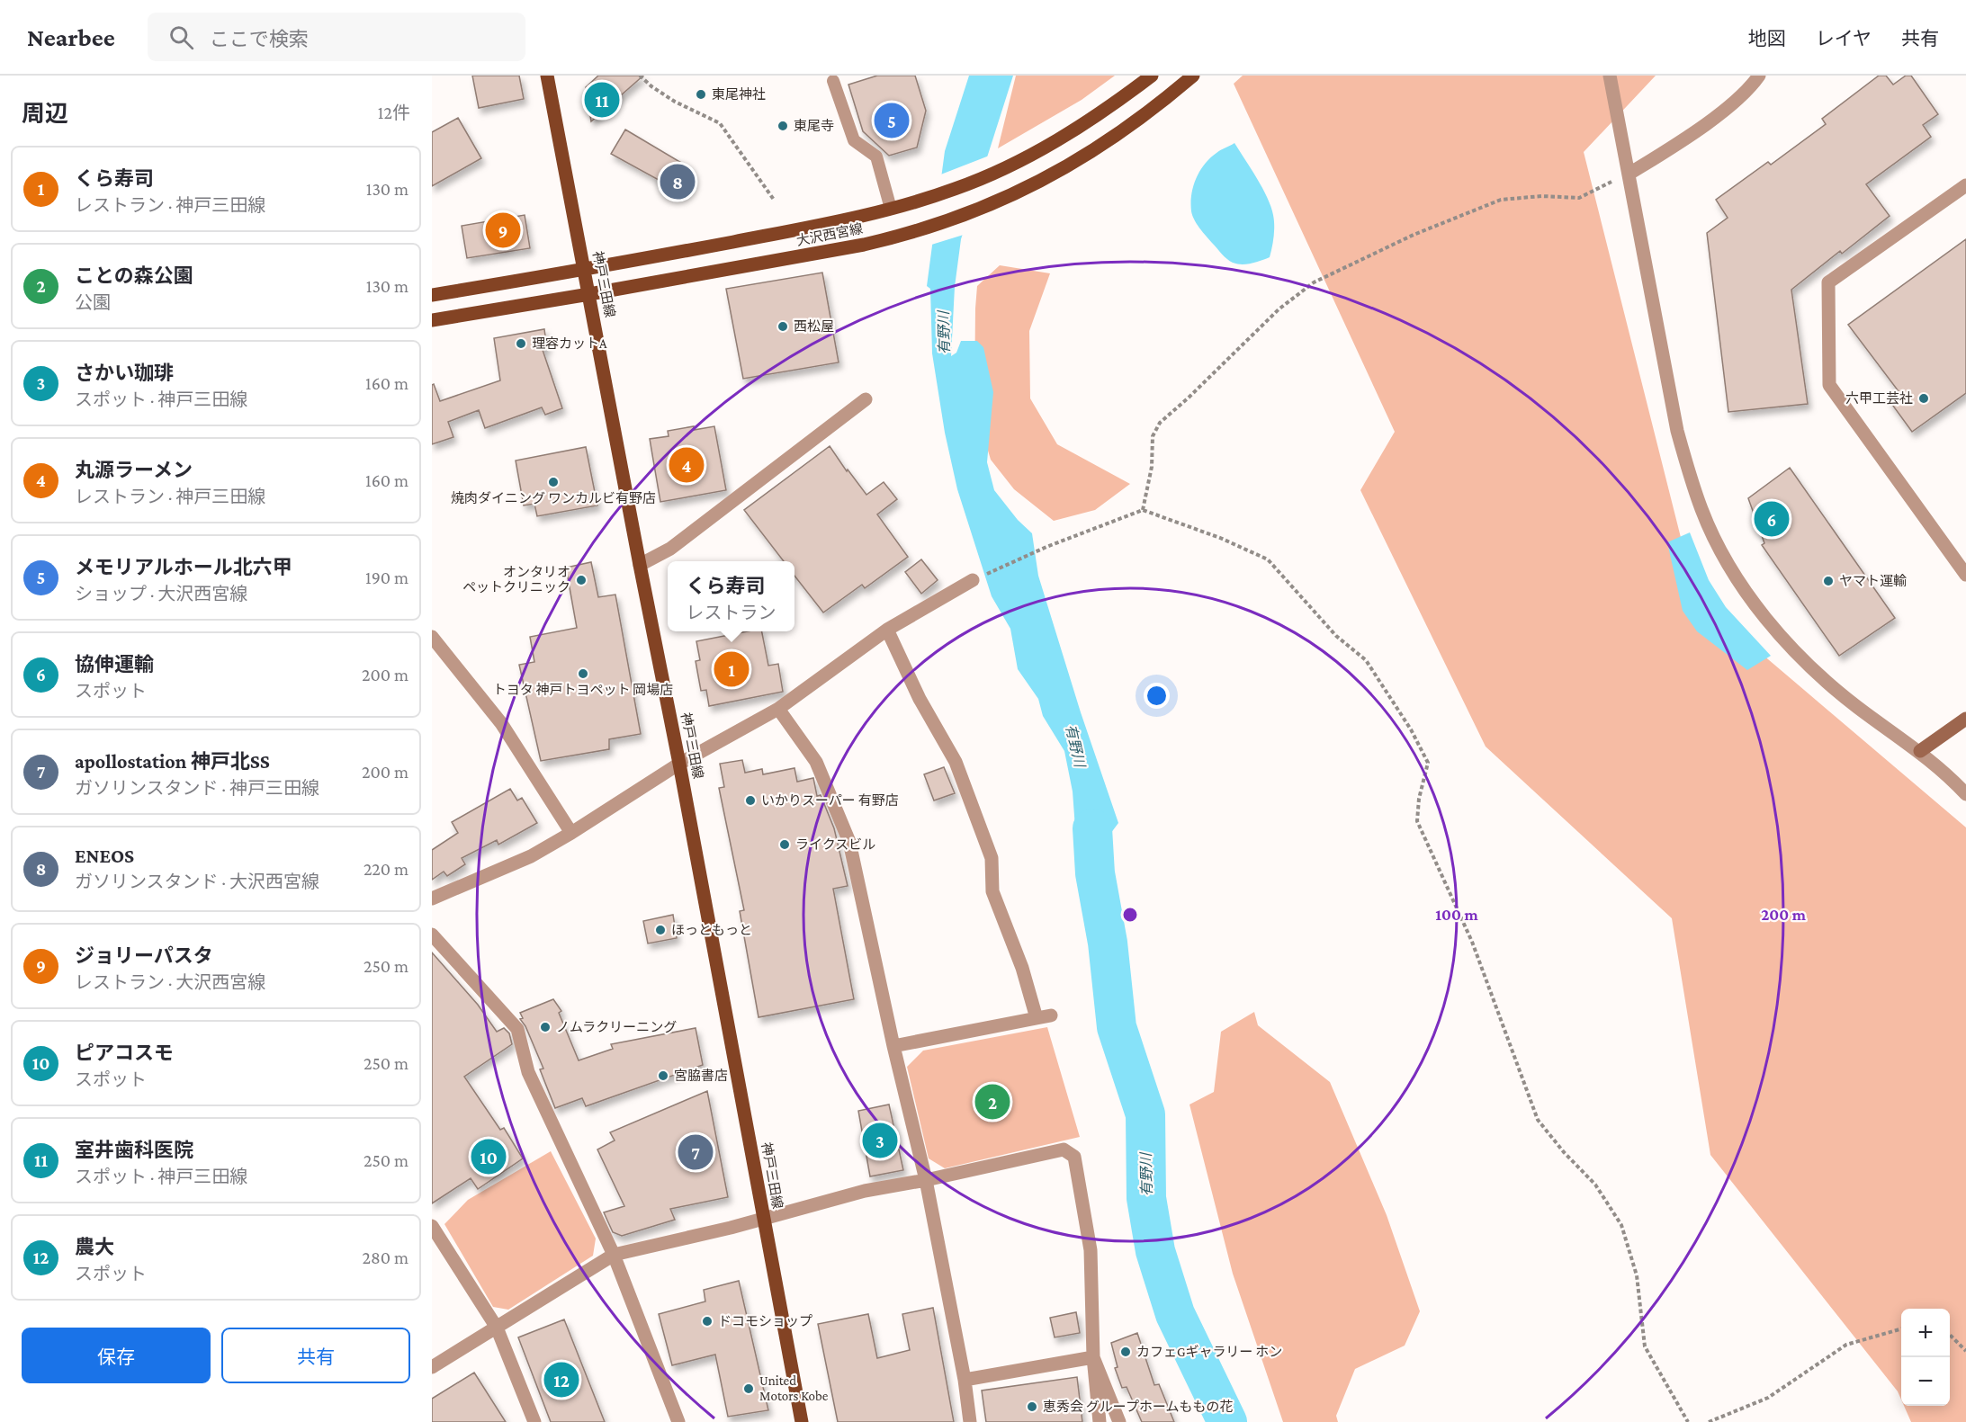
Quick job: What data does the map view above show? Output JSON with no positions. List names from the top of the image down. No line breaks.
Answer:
{"streets":{"main road":["大沢西宮線","神戸三田線"]},"crossings":[["大沢西宮線","神戸三田線"]],"water":["有野川"],"places":["東尾神社","東尾寺","西松屋","理容カットA","六甲工芸社","焼肉ダイニング ワンカルビ有野店","オンタリオ ペットクリニック","ヤマト運輸","トヨタ 神戸トヨペット 岡場店","いかりスーパー 有野店","ライクスビル","ほっともっと","ノムラクリーニング","宮脇書店","ドコモショップ","カフェGギャラリー ホン","United Motors Kobe","恵秀会 グループホームももの花"],"page":{"header":"Nearbee","search":"ここで検索","nav":["地図","レイヤ","共有"],"heading":["周辺","12件"],"pins":["11","5","8","9","4","6","1","2","3","7","10","12"],"list":[{"mark":"1","name":"くら寿司","note":"レストラン · 神戸三田線","value":"130 m"},{"mark":"2","name":"ことの森公園","note":"公園","value":"130 m"},{"mark":"3","name":"さかい珈琲","note":"スポット · 神戸三田線","value":"160 m"},{"mark":"4","name":"丸源ラーメン","note":"レストラン · 神戸三田線","value":"160 m"},{"mark":"5","name":"メモリアルホール北六甲","note":"ショップ · 大沢西宮線","value":"190 m"},{"mark":"6","name":"協伸運輸","note":"スポット","value":"200 m"},{"mark":"7","name":"apollostation 神戸北SS","note":"ガソリンスタンド · 神戸三田線","value":"200 m"},{"mark":"8","name":"ENEOS","note":"ガソリンスタンド · 大沢西宮線","value":"220 m"},{"mark":"9","name":"ジョリーパスタ","note":"レストラン · 大沢西宮線","value":"250 m"},{"mark":"10","name":"ピアコスモ","note":"スポット","value":"250 m"},{"mark":"11","name":"室井歯科医院","note":"スポット · 神戸三田線","value":"250 m"},{"mark":"12","name":"農大","note":"スポット","value":"280 m"}],"popup":["くら寿司","レストラン"],"map_buttons":["+","−"],"buttons":["保存","共有"]},"rings":["100 m","200 m"]}
